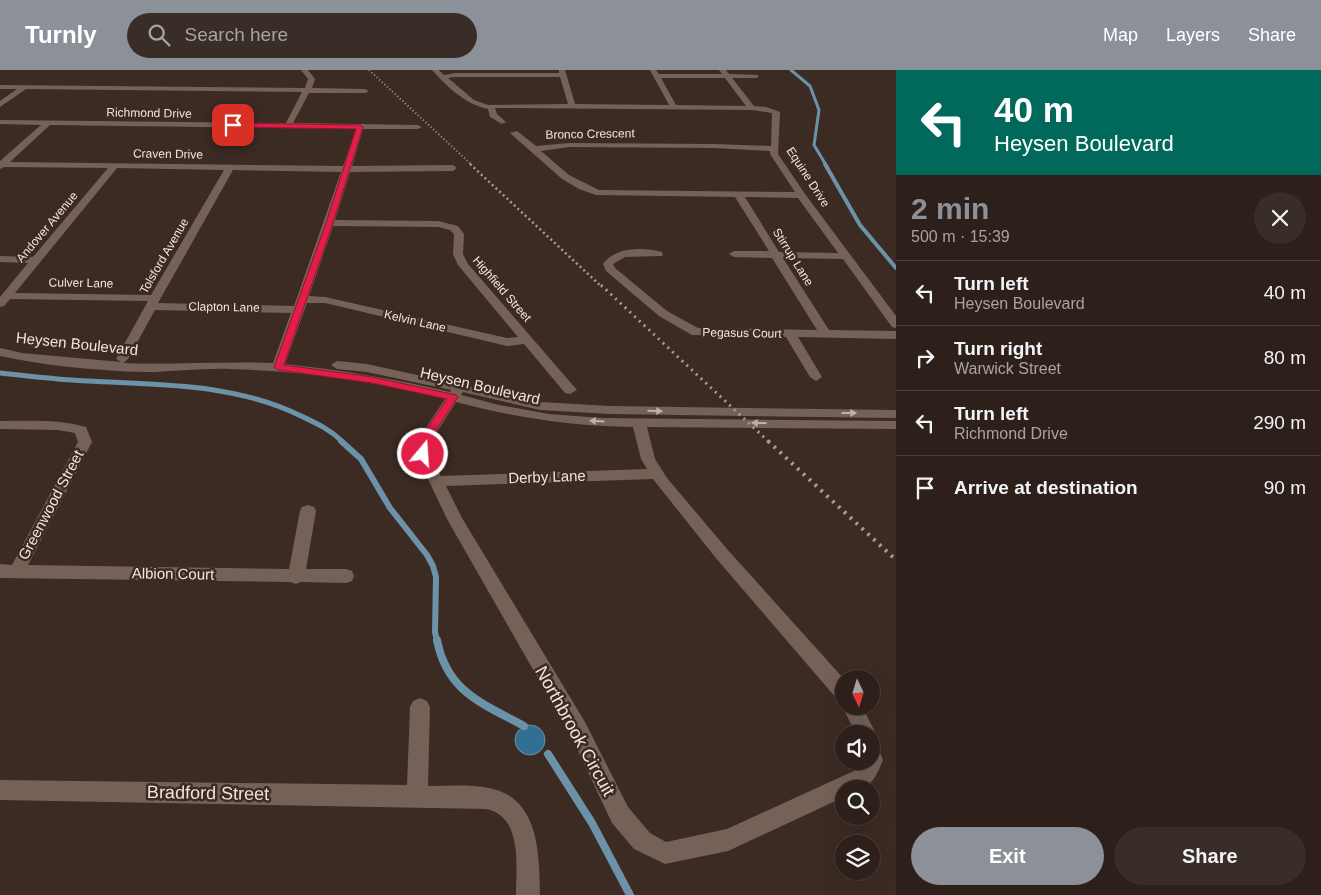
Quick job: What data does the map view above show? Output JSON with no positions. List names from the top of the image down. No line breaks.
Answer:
{"streets":{"street":["Richmond Drive","Bronco Crescent","Craven Drive","Equine Drive","Andover Avenue","Tolsford Avenue","Stirrup Lane","Culver Lane","Highfield Street","Clapton Lane","Kelvin Lane","Pegasus Court","Heysen Boulevard","Derby Lane","Greenwood Street","Albion Court","Northbrook Circuit","Bradford Street"]},"crossings":[["Bronco Crescent","Equine Drive"],["Bronco Crescent","Stirrup Lane"],["Craven Drive","Andover Avenue"],["Craven Drive","Tolsford Avenue"],["Andover Avenue","Culver Lane"],["Tolsford Avenue","Culver Lane"],["Tolsford Avenue","Clapton Lane"],["Tolsford Avenue","Heysen Boulevard"],["Stirrup Lane","Pegasus Court"],["Culver Lane","Clapton Lane"],["Highfield Street","Kelvin Lane"],["Clapton Lane","Kelvin Lane"],["Heysen Boulevard","Northbrook Circuit"],["Derby Lane","Northbrook Circuit"],["Greenwood Street","Albion Court"]],"north":"bottom","page":{"header":"Turnly","search":"Search here","nav":["Map","Layers","Share"],"turn":["40 m","Heysen Boulevard"],"heading":["2 min","500 m · 15:39"],"list":[{"name":"Turn left","note":"Heysen Boulevard","value":"40 m"},{"name":"Turn right","note":"Warwick Street","value":"80 m"},{"name":"Turn left","note":"Richmond Drive","value":"290 m"},{"name":"Arrive at destination","value":"90 m"}],"buttons":["Exit","Share"]}}
